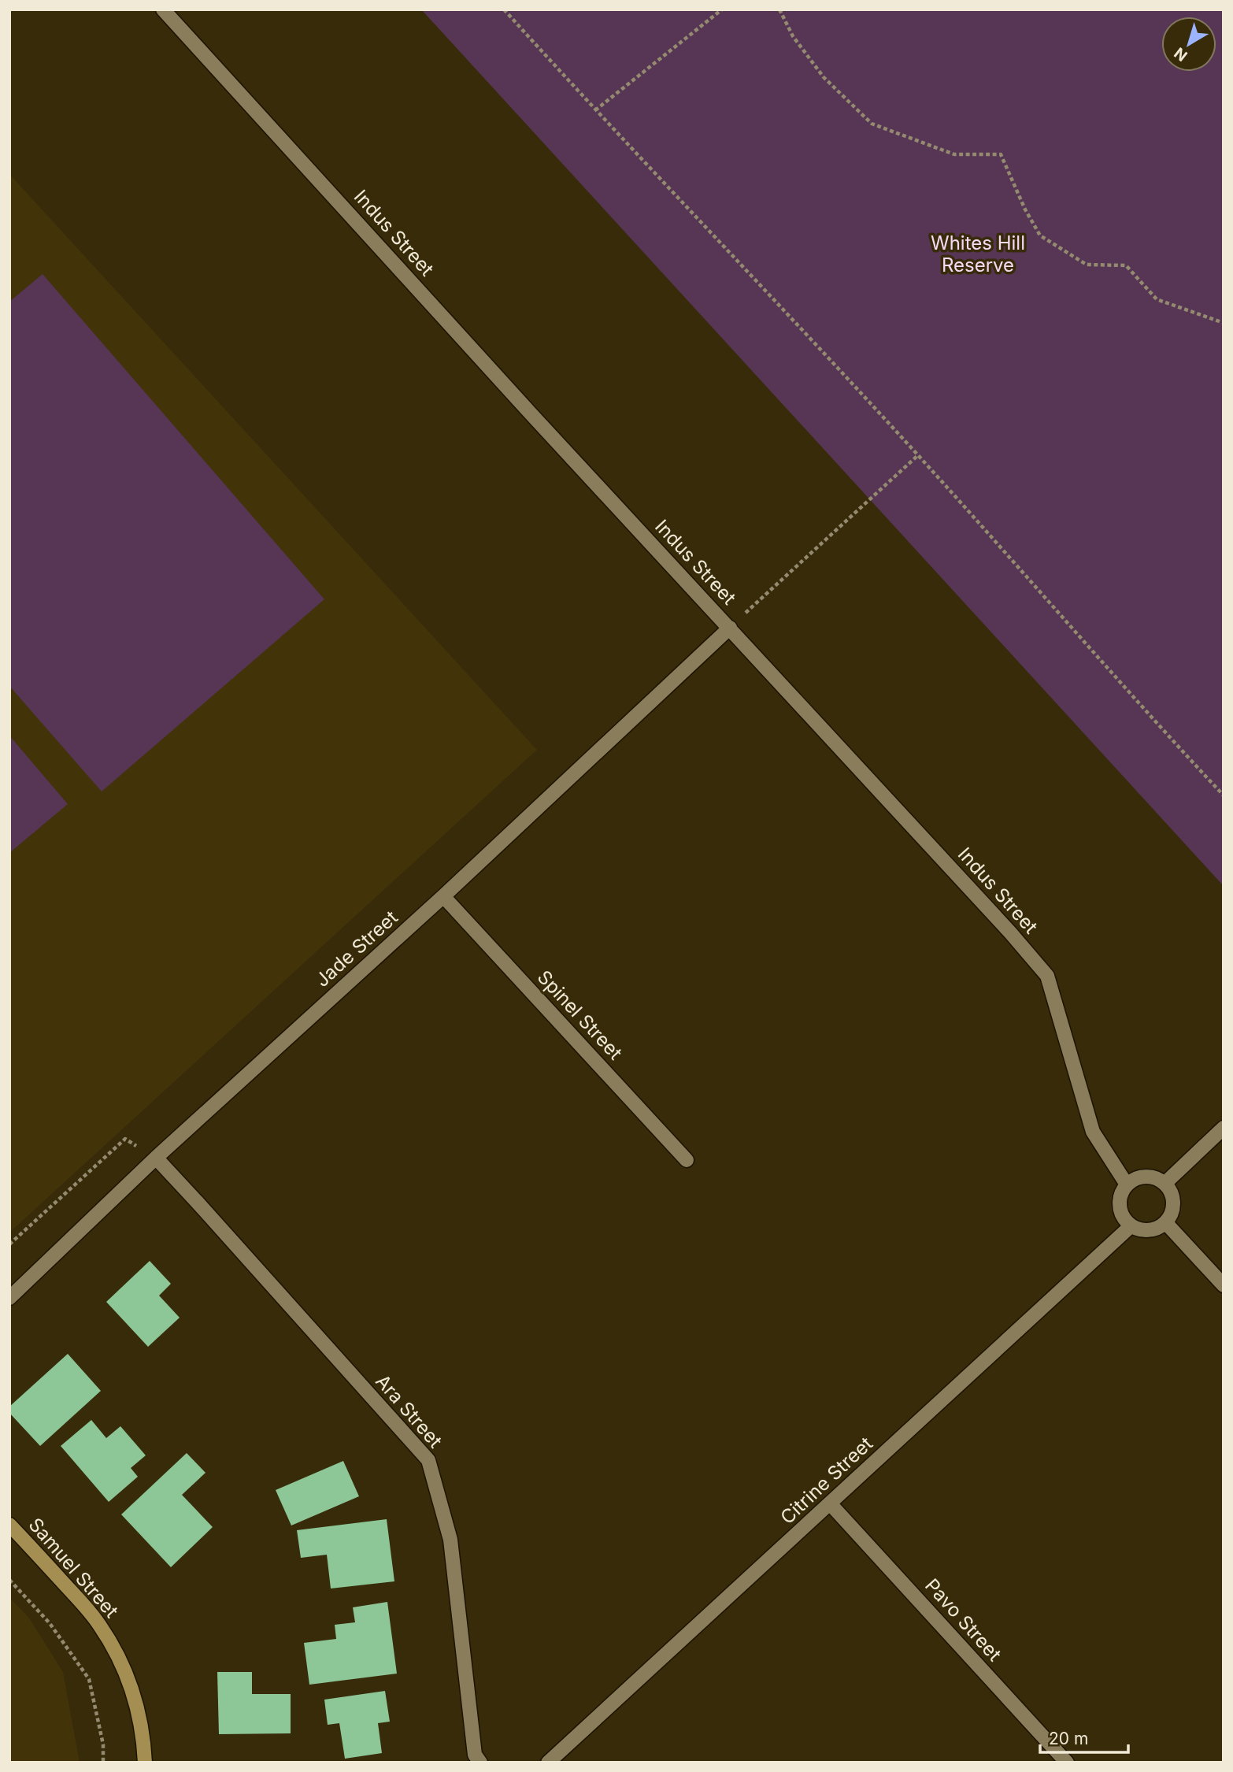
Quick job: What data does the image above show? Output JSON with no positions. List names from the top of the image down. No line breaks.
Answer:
{"streets":{"street":["Indus Street","Jade Street","Spinel Street","Ara Street","Citrine Street","Samuel Street","Pavo Street"]},"crossings":[["Indus Street","Jade Street"],["Indus Street","Citrine Street"],["Jade Street","Spinel Street"],["Jade Street","Ara Street"],["Citrine Street","Pavo Street"]],"parks":["Whites Hill Reserve"],"scale_bar":"20 m","north":"bottom left"}
